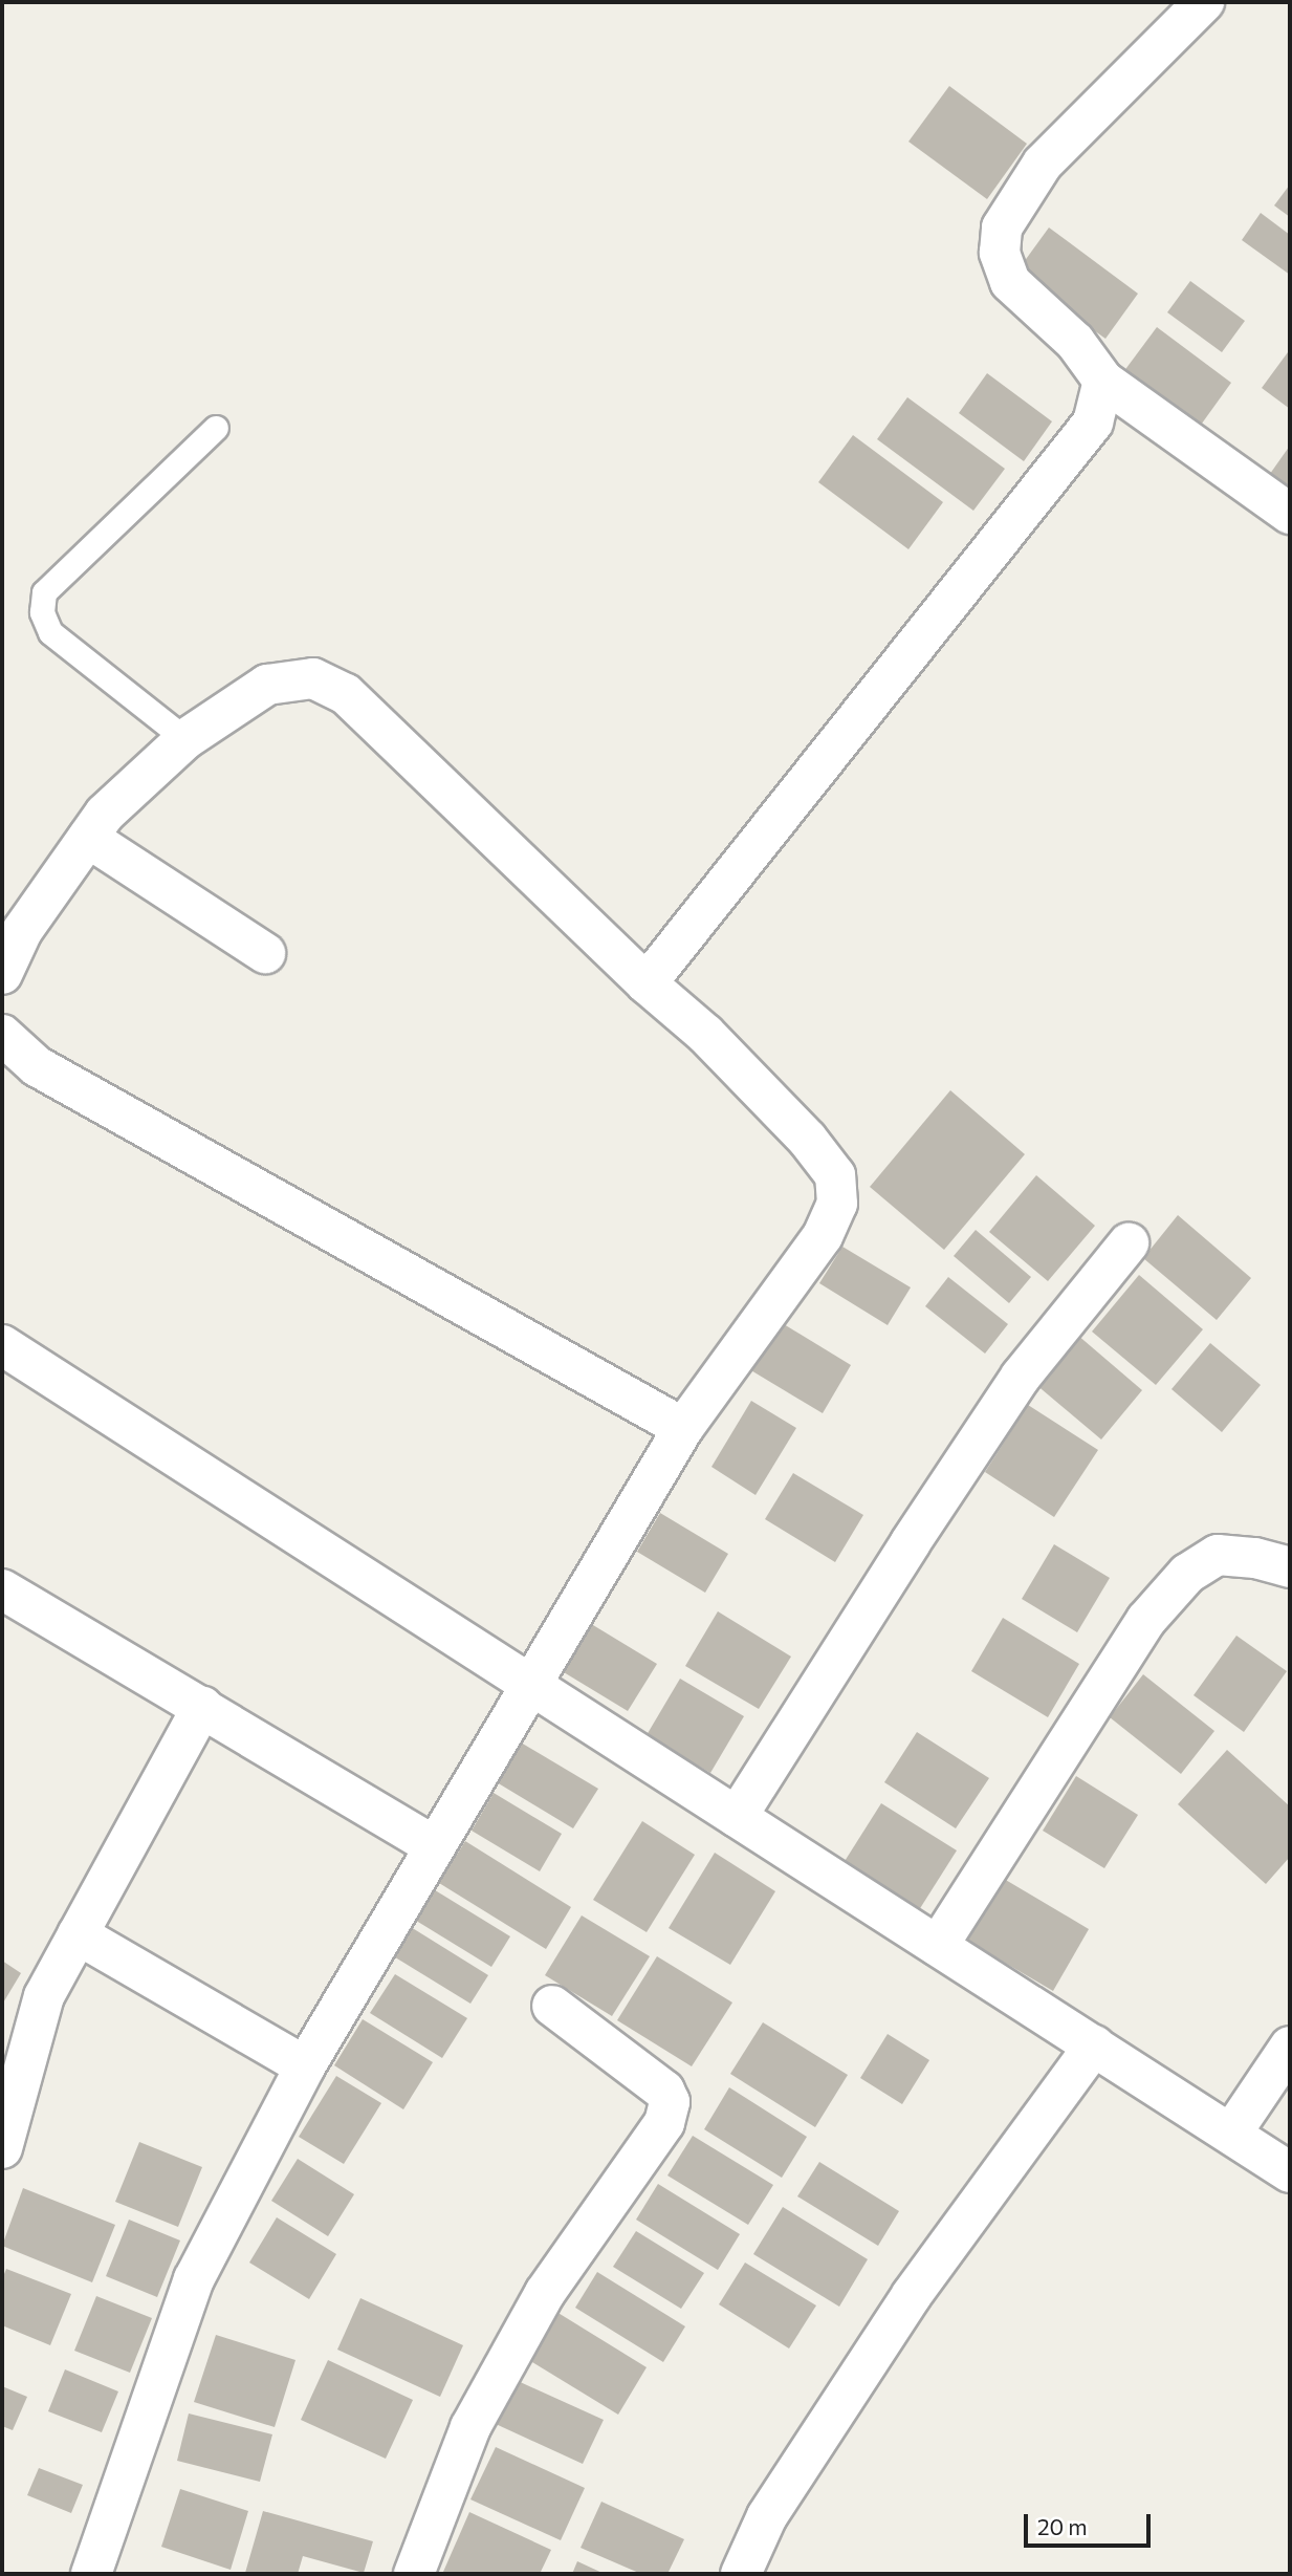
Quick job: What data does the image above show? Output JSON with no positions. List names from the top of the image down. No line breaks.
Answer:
{"scale_bar":"20 m"}
